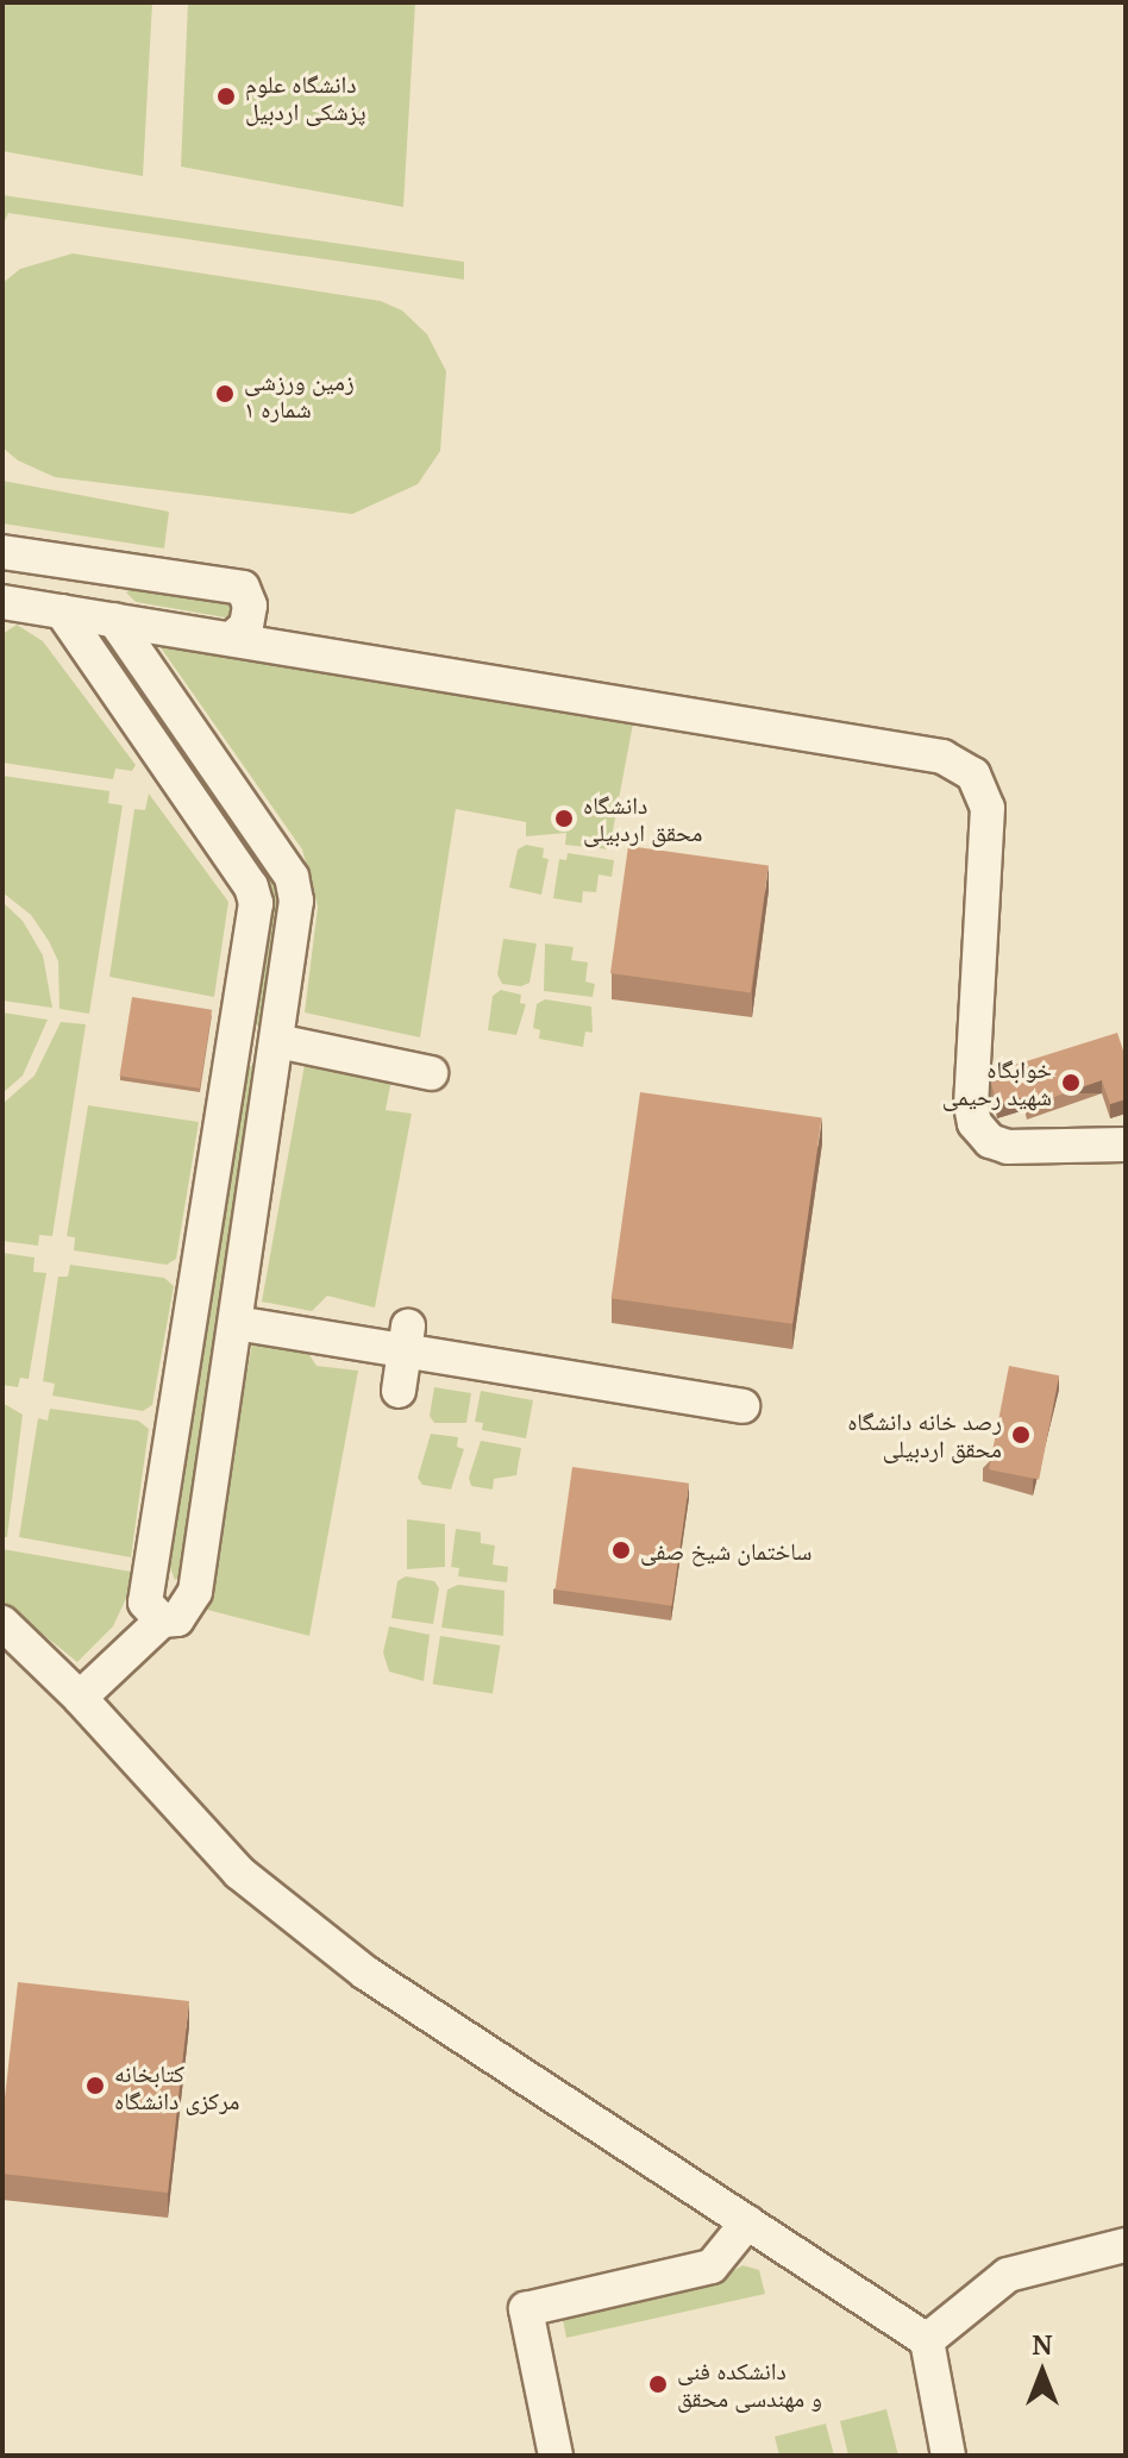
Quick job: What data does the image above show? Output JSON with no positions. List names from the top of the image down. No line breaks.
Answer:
{"places":["دانشگاه علوم پزشکی اردبیل","زمین ورزشی شماره ۱","دانشگاه محقق اردبیلی","خوابگاه شهید رحیمی","رصد خانه دانشگاه محقق اردبیلی","ساختمان شیخ صفی","کتابخانه مرکزی دانشگاه","دانشکده فنی و مهندسی محقق"],"north":"top"}
